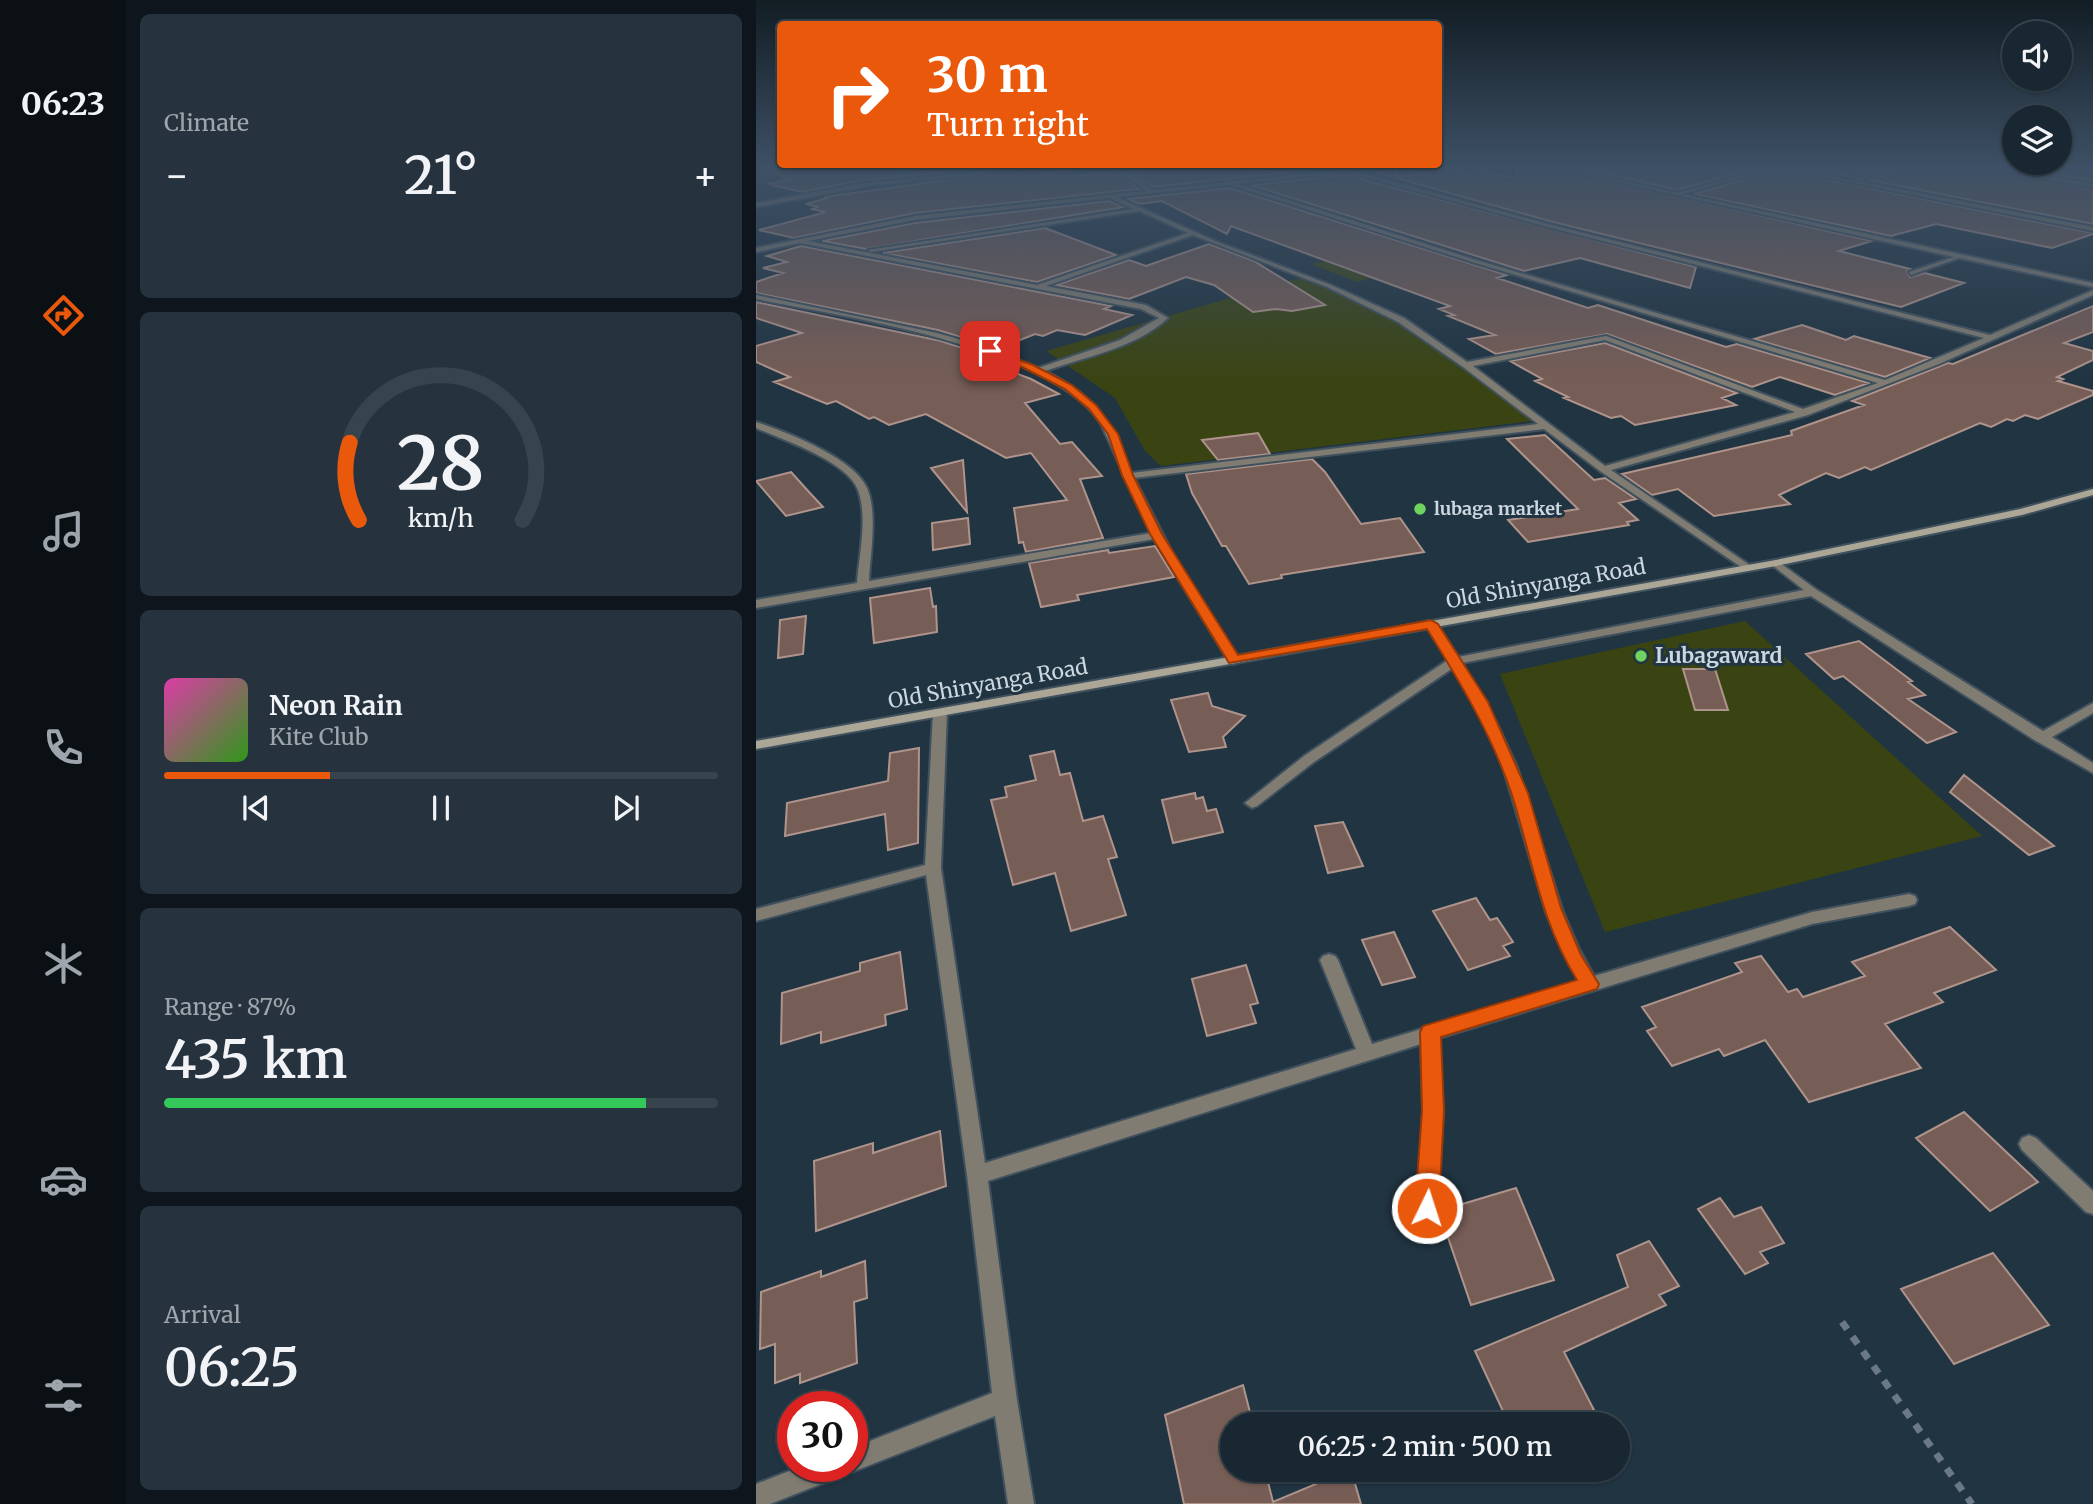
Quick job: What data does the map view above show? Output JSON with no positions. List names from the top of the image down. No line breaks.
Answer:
{"streets":{"main road":["Old Shinyanga Road"]},"places":["lubaga market","Lubagaward"],"page":{"tabs":"06:23","tile":["Climate",["Range · 87%","435 km"],["Arrival","06:25"]],"turn":["30 m","Turn right"],"heat":["−","21°","+"],"song":["Neon Rain","Kite Club"],"limit":"30","trip":"06:25 · 2 min · 500 m","gauge":["28","km/h"]}}
